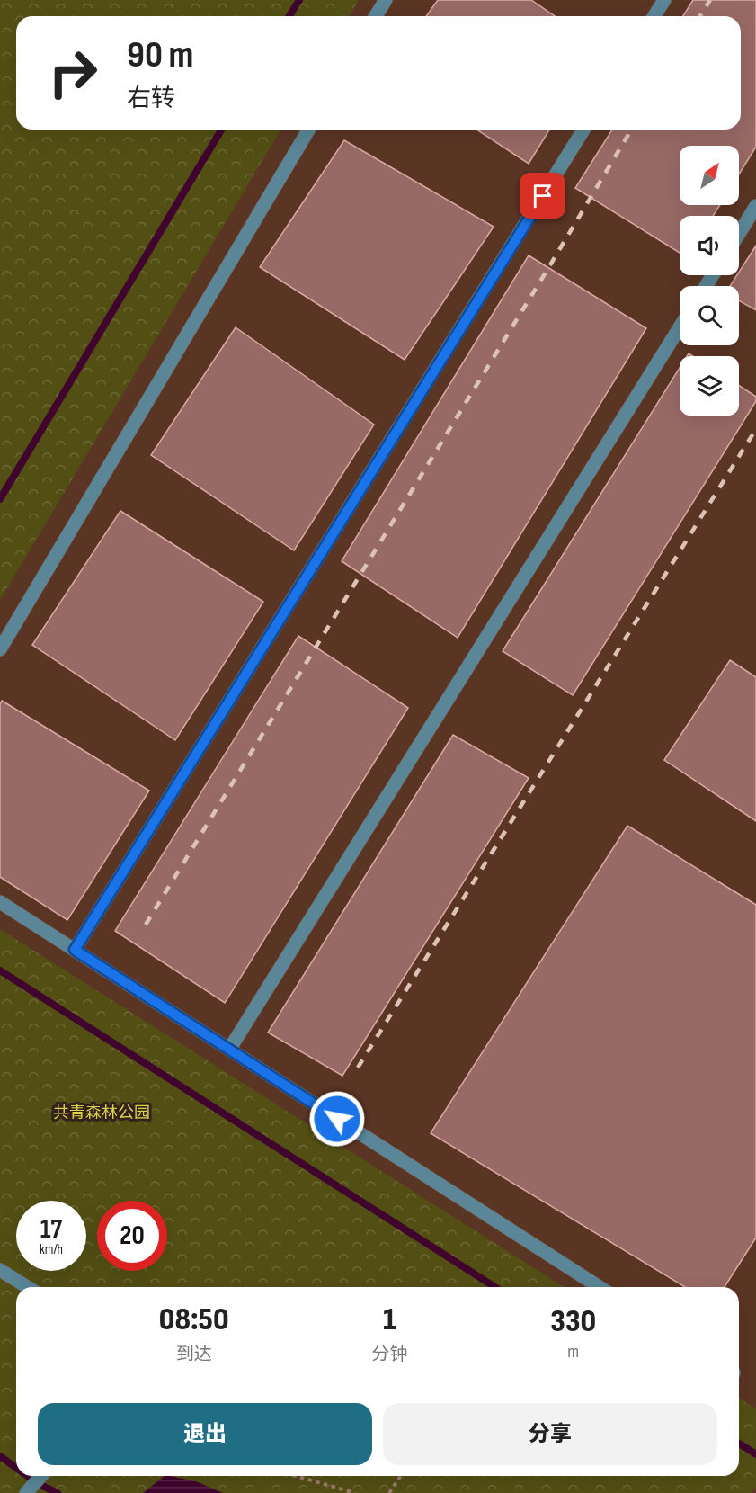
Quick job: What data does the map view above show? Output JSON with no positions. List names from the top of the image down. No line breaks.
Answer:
{"parks":["共青森林公园"],"north":"top right","page":{"turn":["90 m","右转"],"speed":"17 km/h","limit":"20","eta":["08:50","到达","1","分钟","330","m"],"buttons":["退出","分享"]}}
